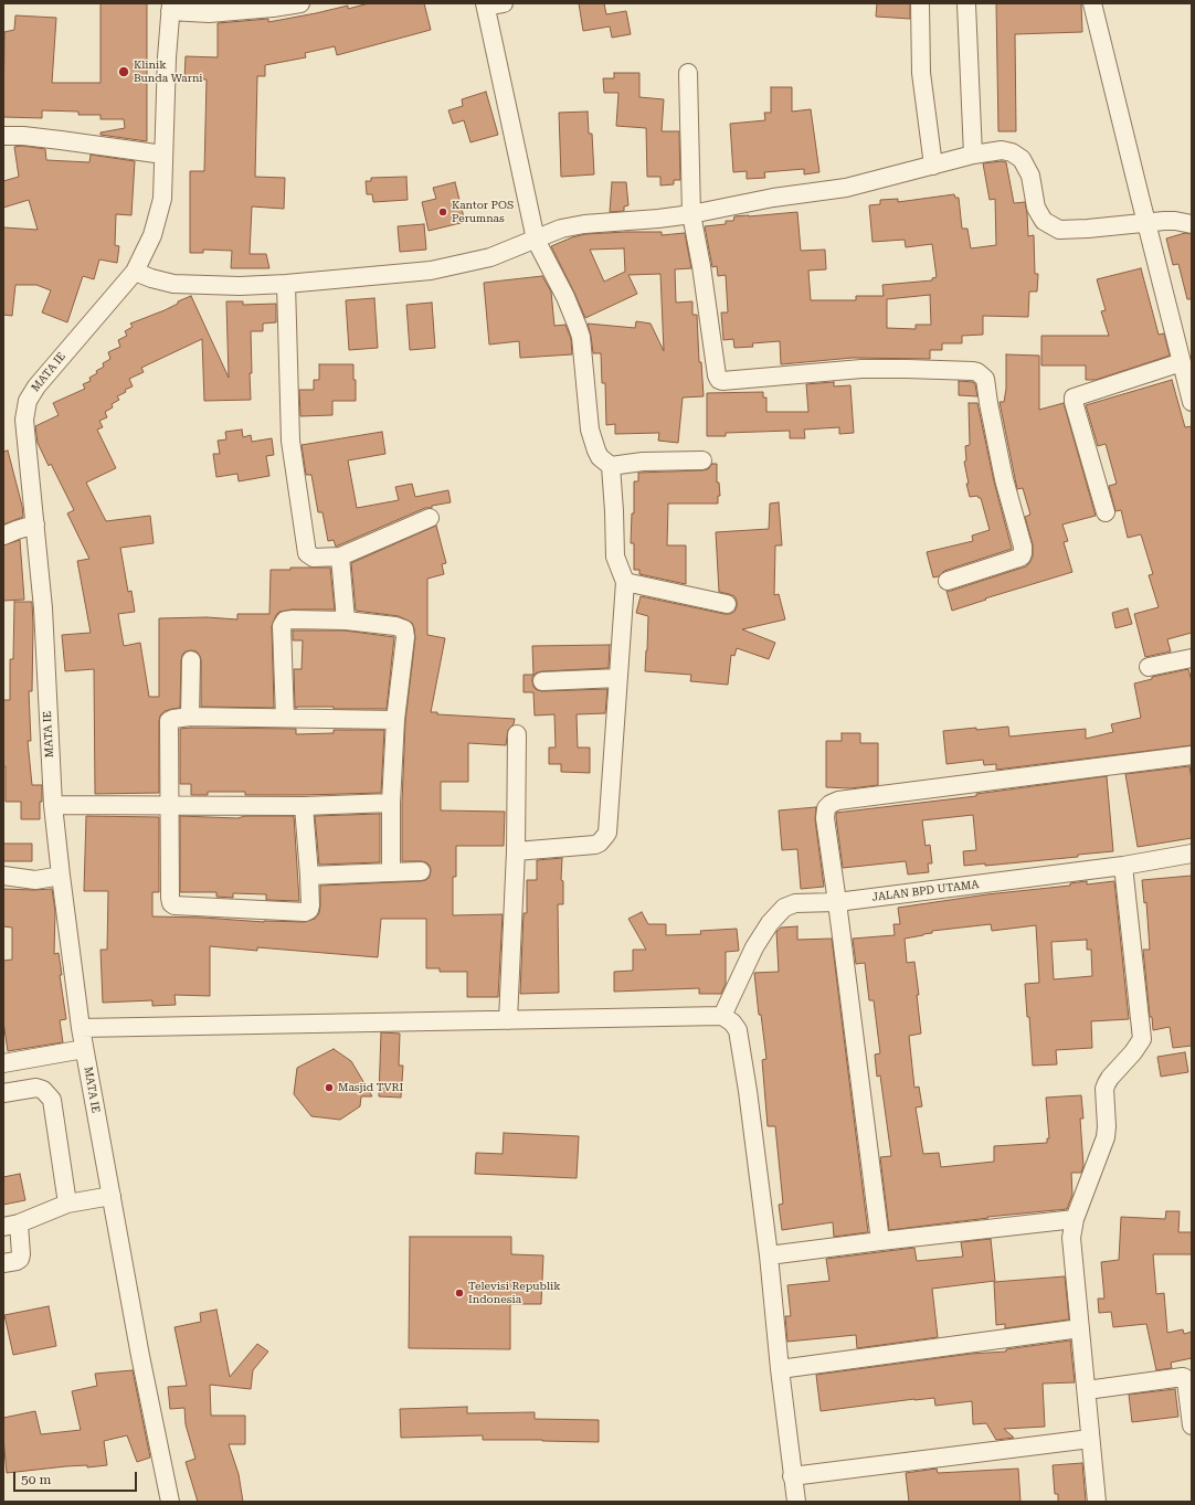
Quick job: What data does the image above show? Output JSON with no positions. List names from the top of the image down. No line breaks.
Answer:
{"streets":{"street":["MATA IE","JALAN BPD UTAMA"]},"places":["Klinik Bunda Warni","Kantor POS Perumnas","Masjid TVRI","Televisi Republik Indonesia"],"scale_bar":"50 m"}
